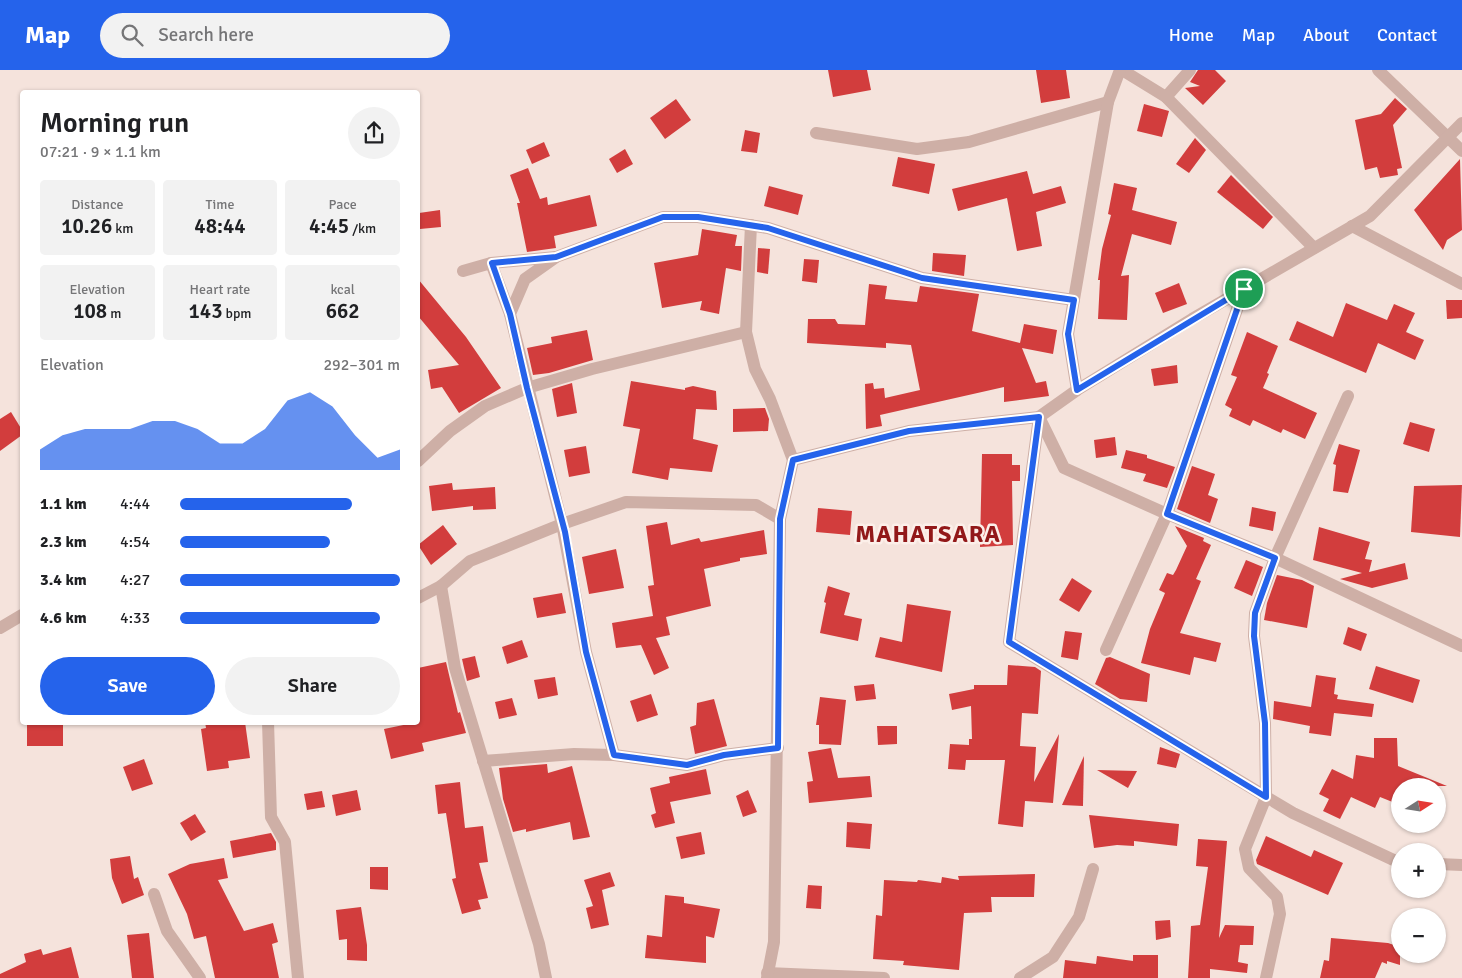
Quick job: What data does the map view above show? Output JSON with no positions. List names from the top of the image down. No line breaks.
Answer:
{"districts":["MAHATSARA"],"north":"right","page":{"header":"Map","search":"Search here","nav":["Home","Map","About","Contact"],"heading":["Morning run","07:21 · 9 × 1.1 km"],"stats":[["Distance","10.26 km"],["Time","48:44"],["Pace","4:45 /km"],["Elevation","108 m"],["Heart rate","143 bpm"],["kcal","662"]],"chart":["Elevation","292–301 m"],"list":[{"name":"1.1 km","note":"4:44"},{"name":"2.3 km","note":"4:54"},{"name":"3.4 km","note":"4:27"},{"name":"4.6 km","note":"4:33"}],"buttons":["Save","Share"],"map_buttons":["+","−"]}}
